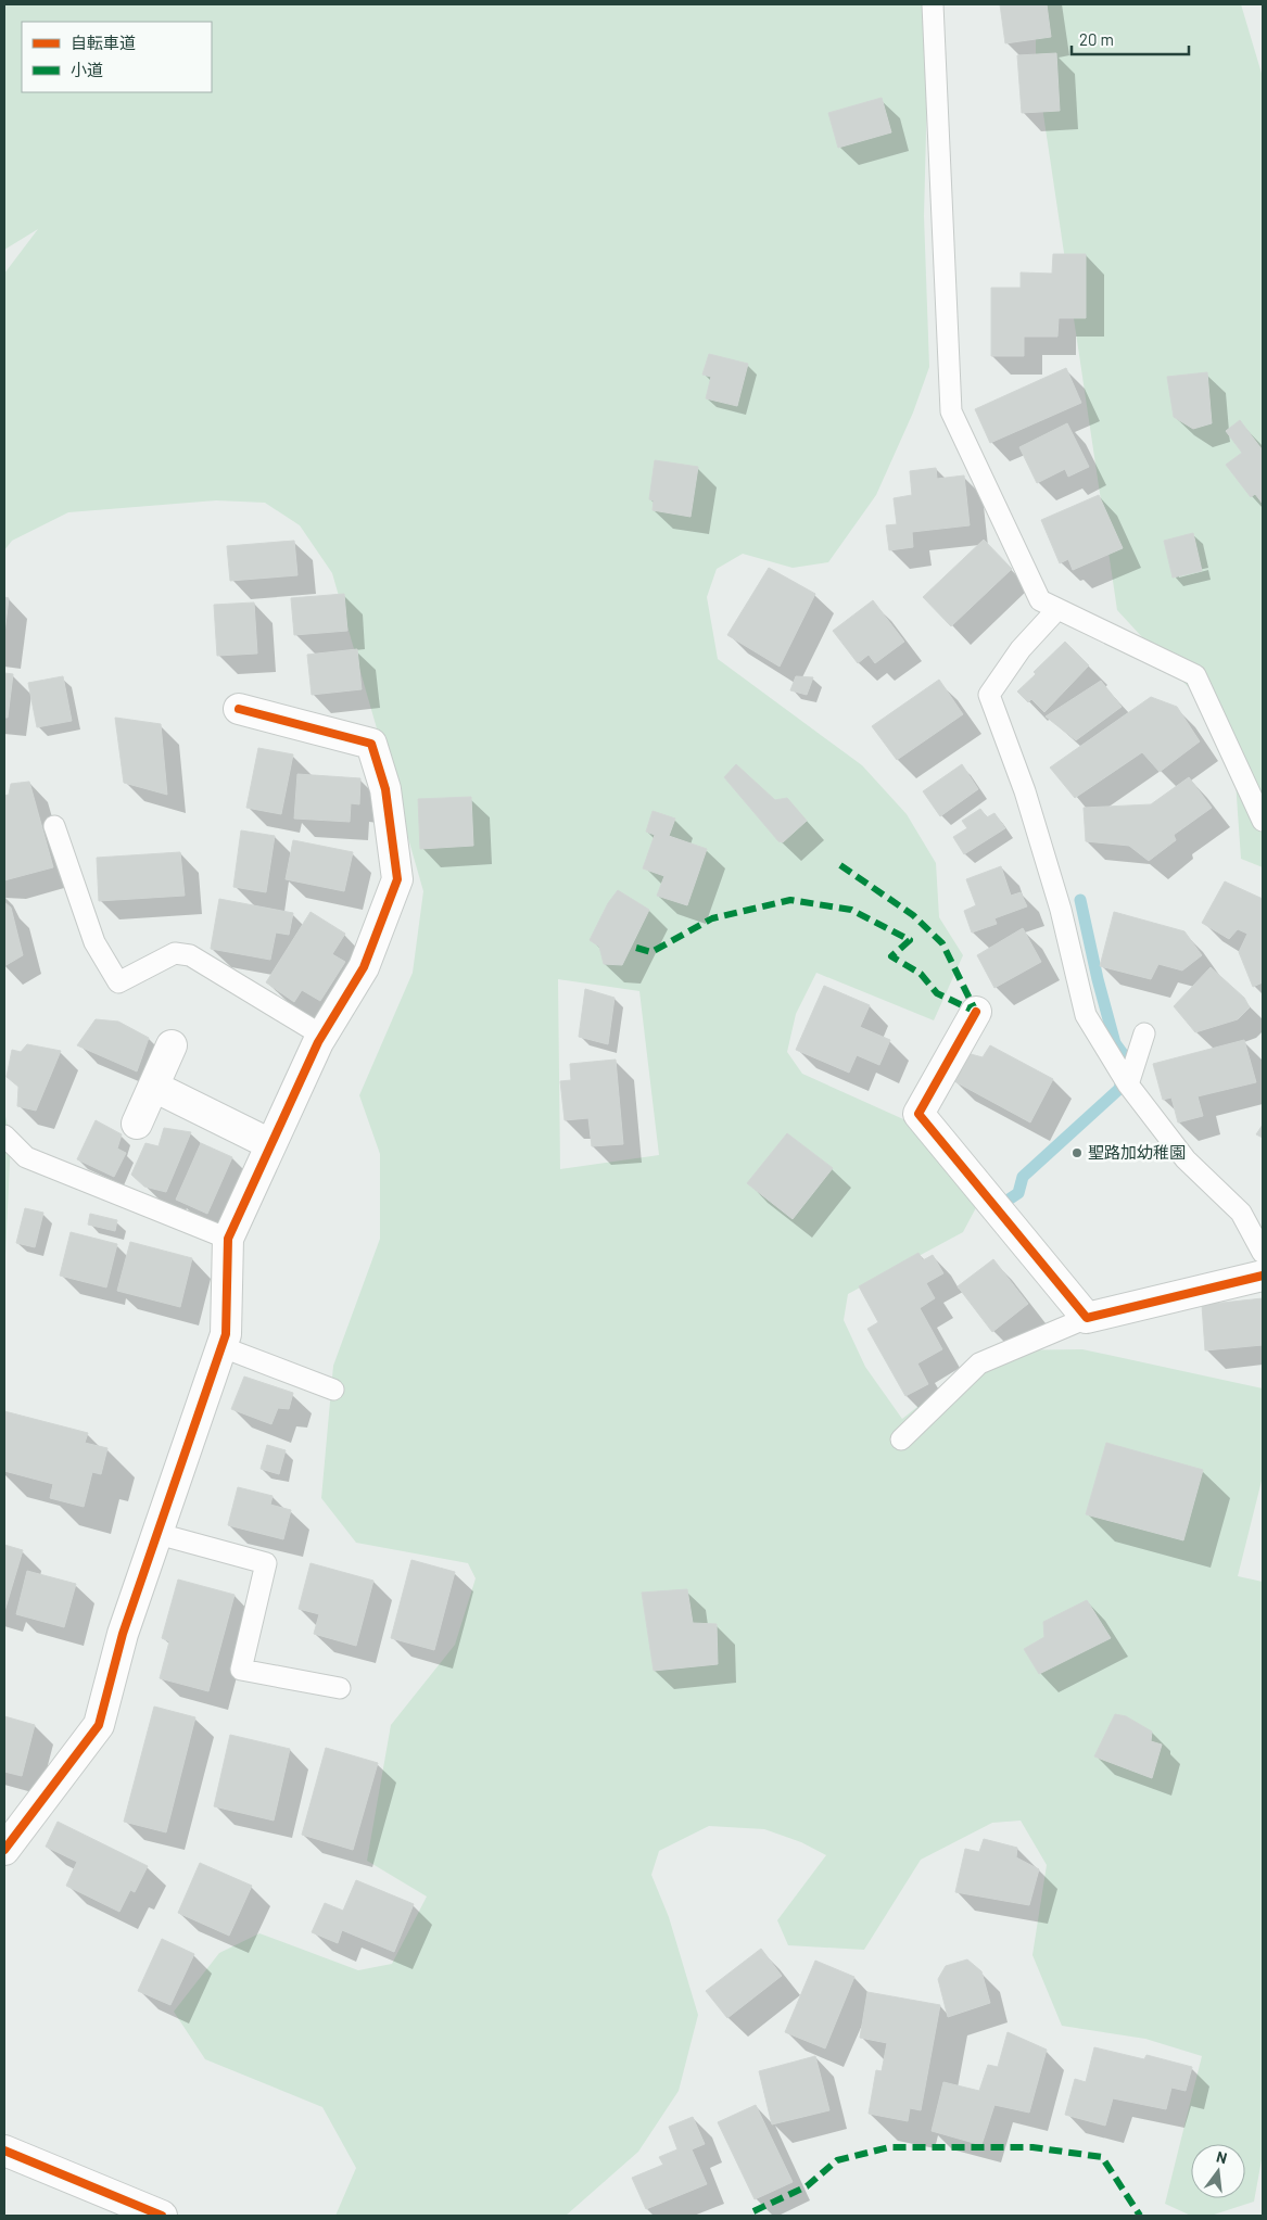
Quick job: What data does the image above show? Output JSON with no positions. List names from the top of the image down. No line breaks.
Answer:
{"places":["聖路加幼稚園"],"legend":["自転車道","小道"],"scale_bar":"20 m","north":"top"}
